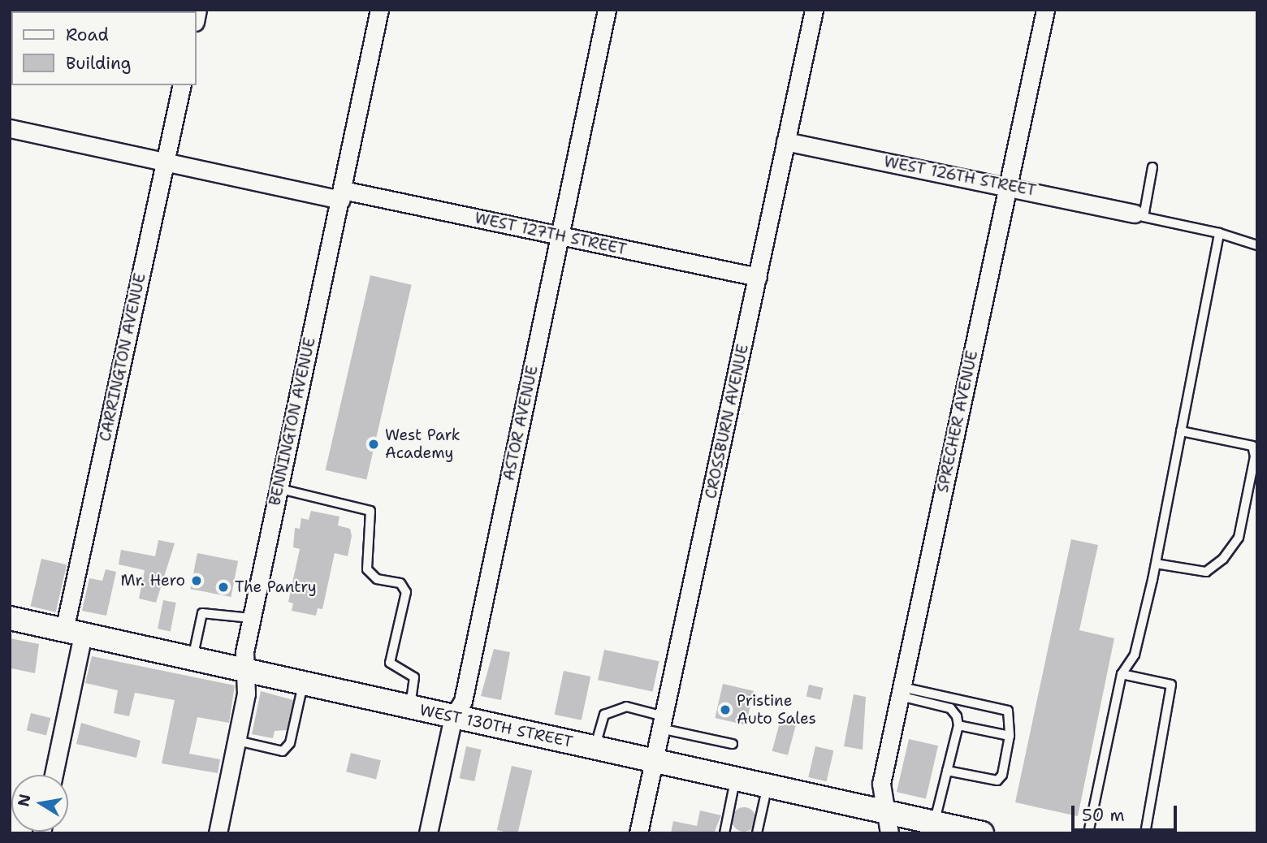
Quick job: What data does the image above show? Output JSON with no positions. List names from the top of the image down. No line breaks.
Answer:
{"streets":{"main road":["WEST 130TH STREET"],"street":["WEST 126TH STREET","WEST 127TH STREET","CARRINGTON AVENUE","BENNINGTON AVENUE","CROSSBURN AVENUE","SPRECHER AVENUE","ASTOR AVENUE"]},"crossings":[["WEST 126TH STREET","CROSSBURN AVENUE"],["WEST 126TH STREET","SPRECHER AVENUE"],["WEST 127TH STREET","CARRINGTON AVENUE"],["WEST 127TH STREET","BENNINGTON AVENUE"],["WEST 127TH STREET","CROSSBURN AVENUE"],["WEST 127TH STREET","ASTOR AVENUE"],["CARRINGTON AVENUE","WEST 130TH STREET"],["BENNINGTON AVENUE","WEST 130TH STREET"],["CROSSBURN AVENUE","WEST 130TH STREET"],["SPRECHER AVENUE","WEST 130TH STREET"],["ASTOR AVENUE","WEST 130TH STREET"]],"places":["West Park Academy","Mr. Hero","The Pantry","Pristine Auto Sales"],"legend":["Road","Building"],"scale_bar":"50 m","north":"left"}
